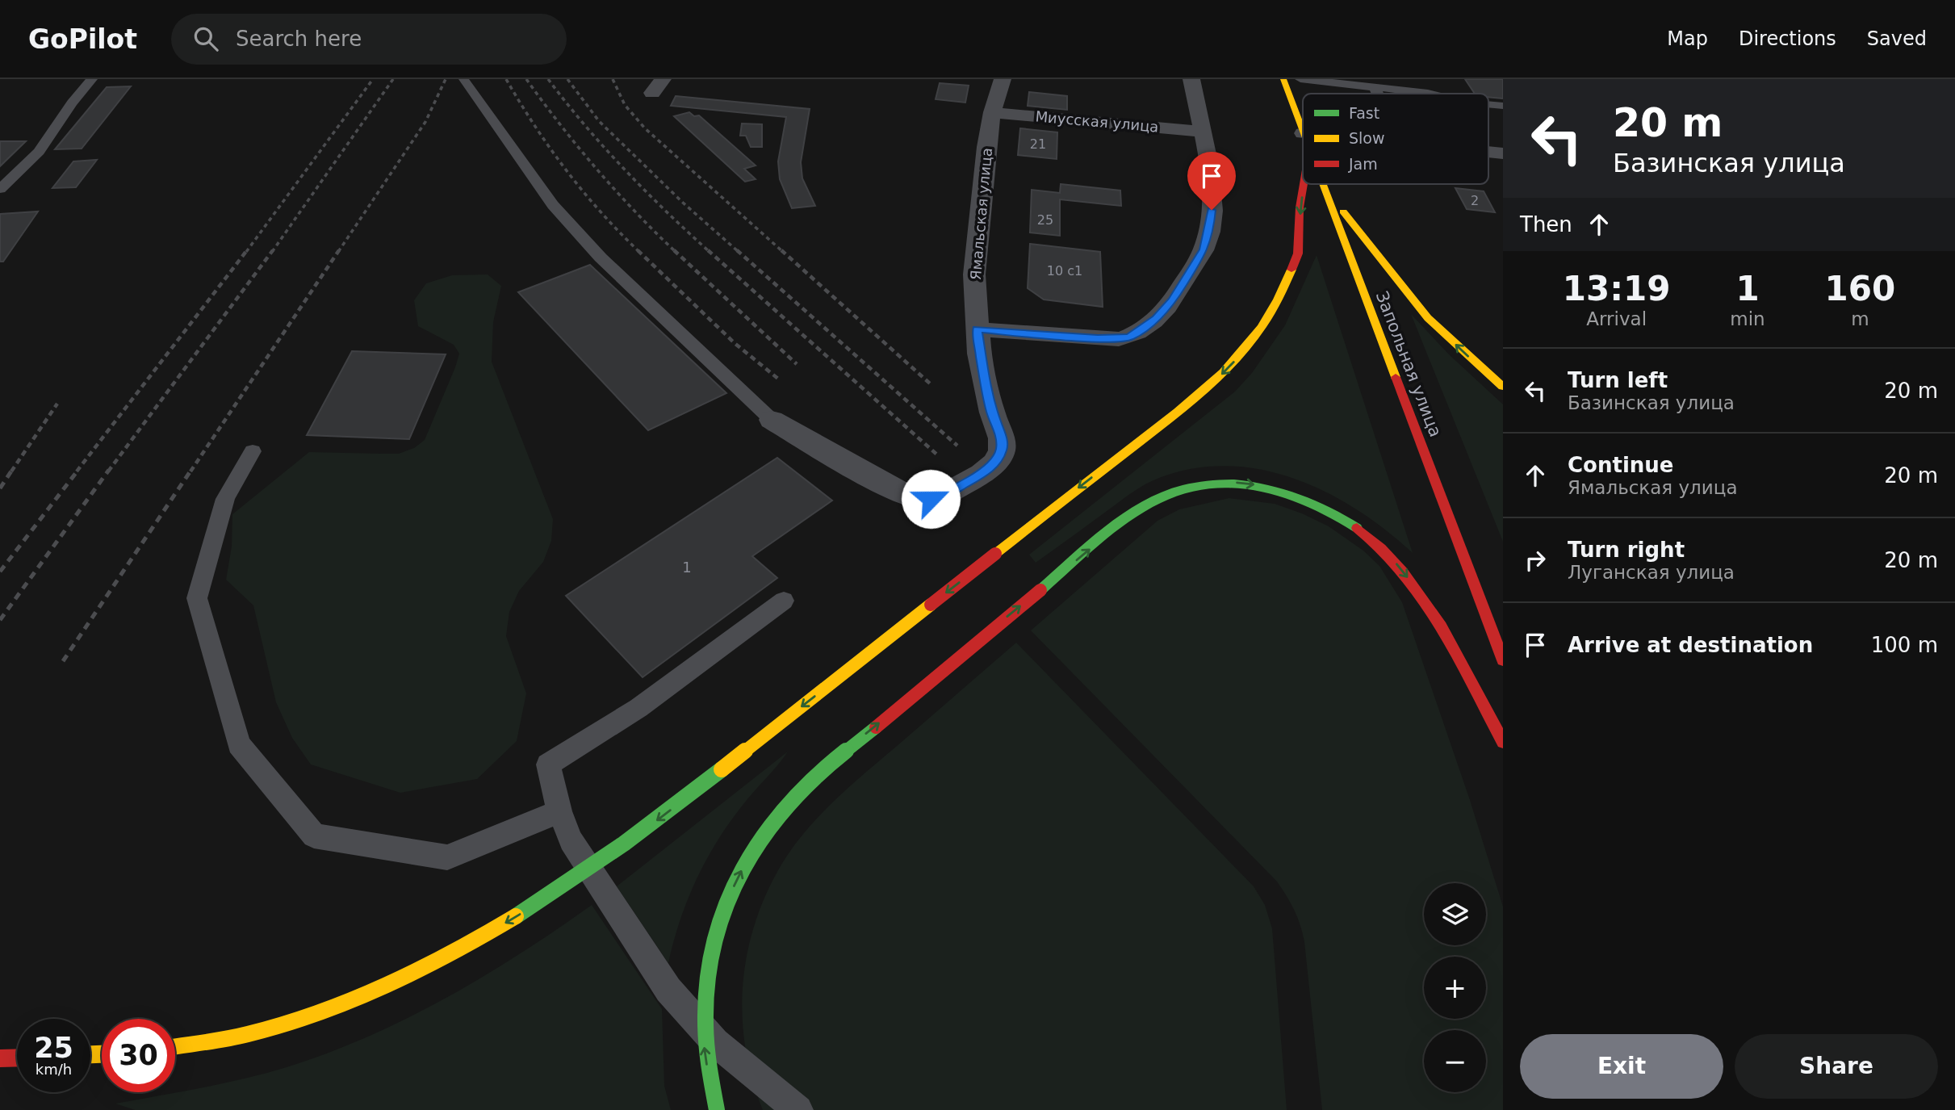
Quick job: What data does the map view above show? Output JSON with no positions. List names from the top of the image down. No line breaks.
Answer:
{"streets":{"street":["Миусская улица","Ямальская улица","Запольная улица"]},"crossings":[["Миусская улица","Ямальская улица"]],"house_numbers":["21","2","25","10 с1","1"],"legend":["Fast","Slow","Jam"],"page":{"header":"GoPilot","search":"Search here","nav":["Map","Directions","Saved"],"turn":["20 m","Базинская улица"],"then":"Then","eta":["13:19","Arrival","1","min","160","m"],"list":[{"name":"Turn left","note":"Базинская улица","value":"20 m"},{"name":"Continue","note":"Ямальская улица","value":"20 m"},{"name":"Turn right","note":"Луганская улица","value":"20 m"},{"name":"Arrive at destination","value":"100 m"}],"map_buttons":["+","−"],"speed":"25 km/h","limit":"30","buttons":["Exit","Share"]}}
